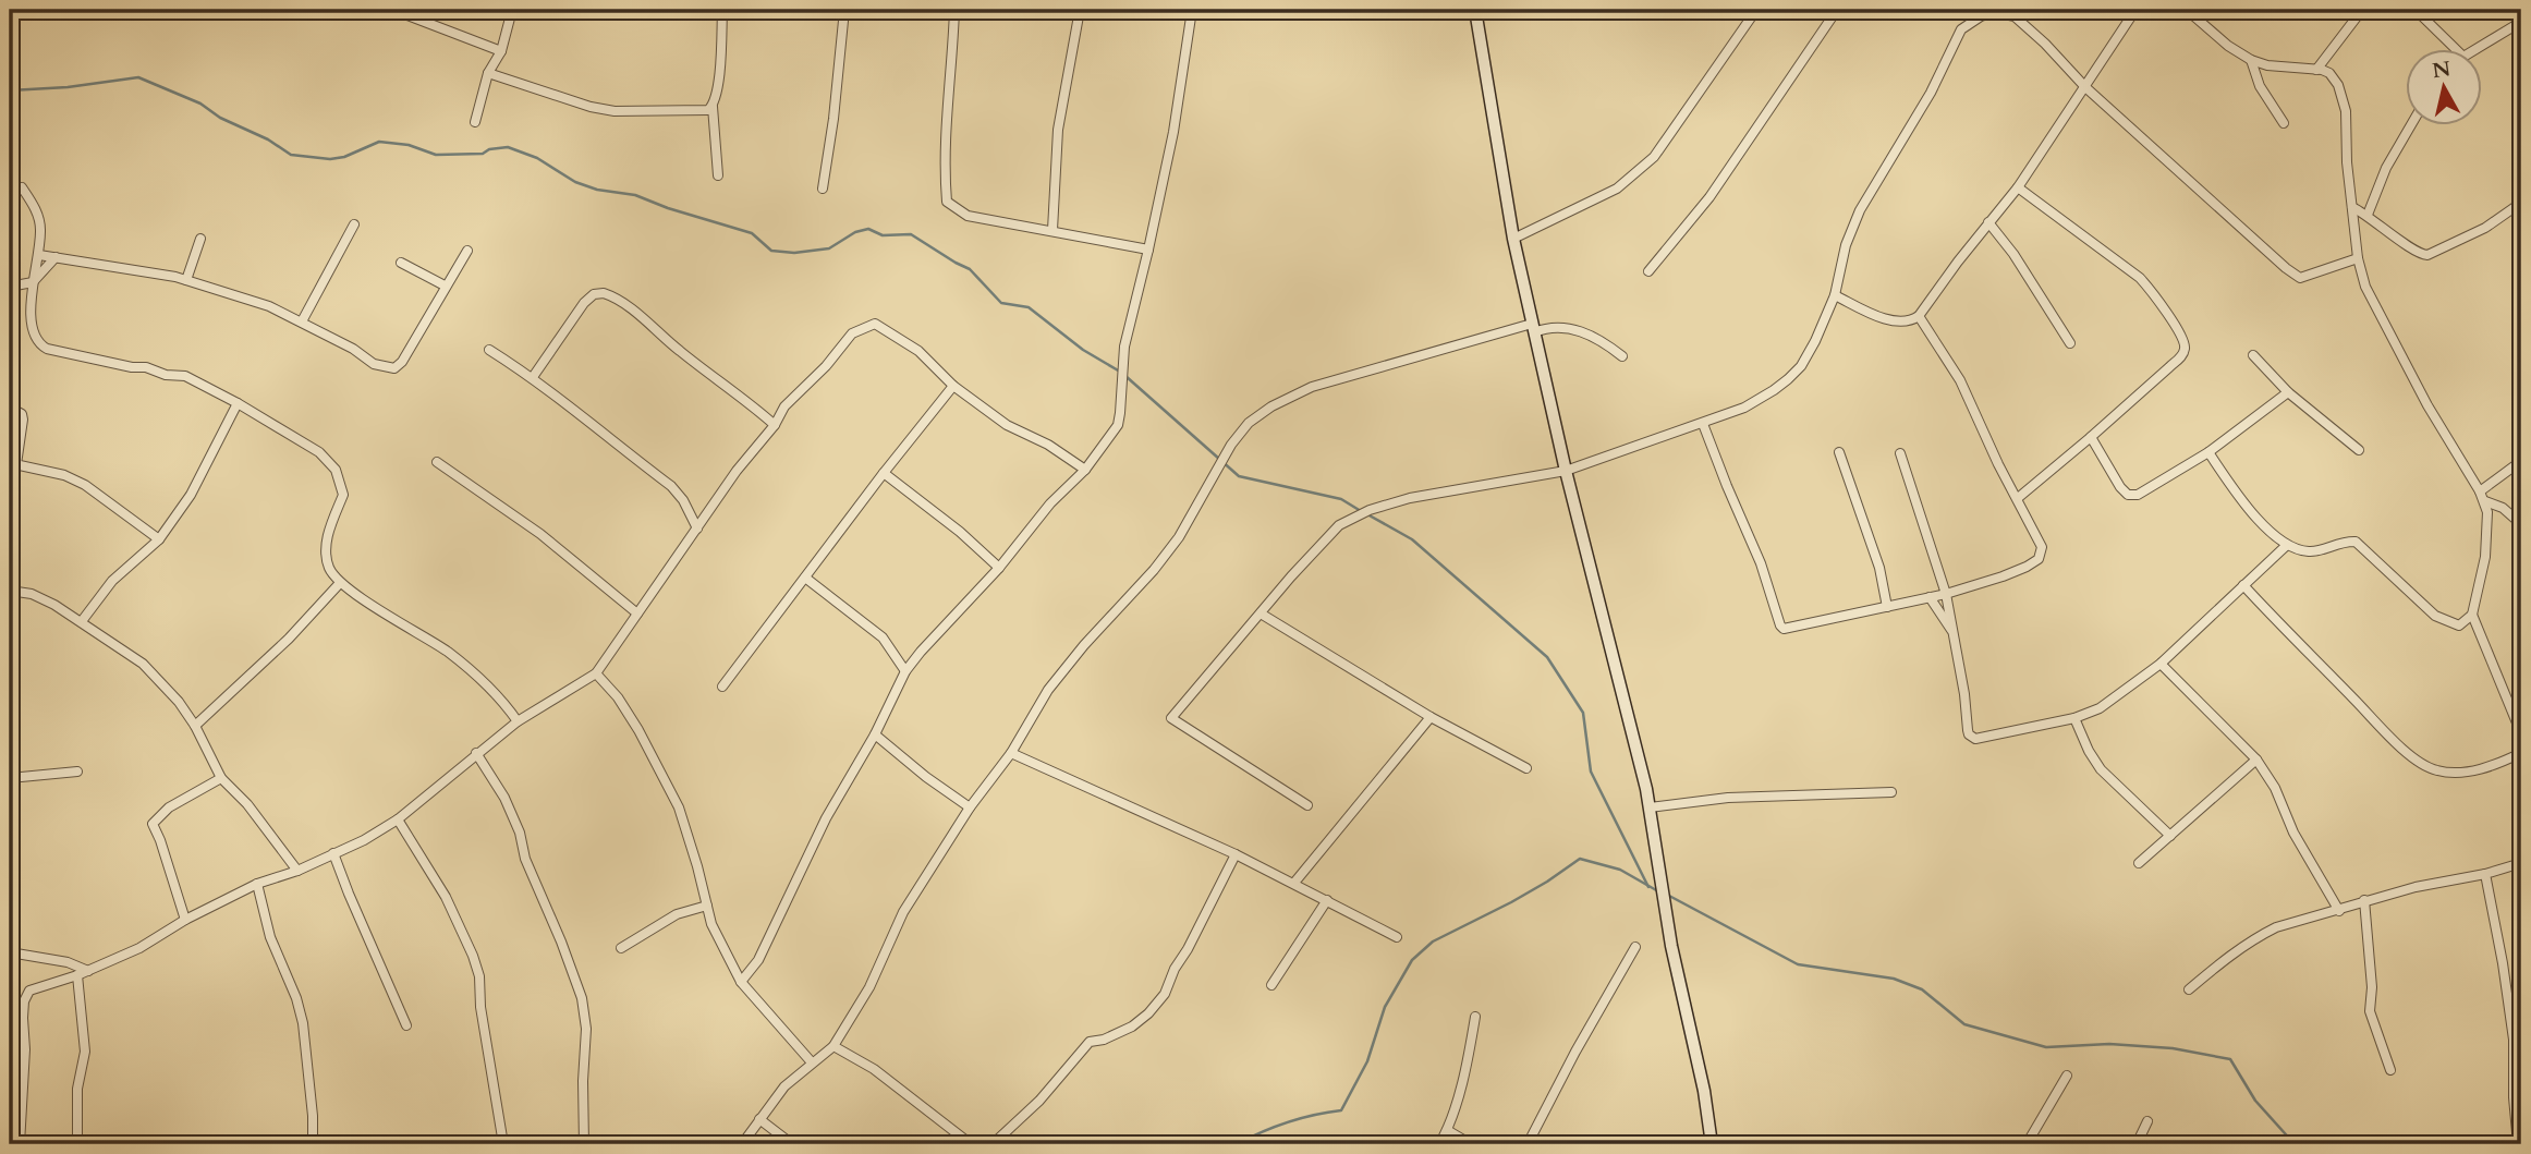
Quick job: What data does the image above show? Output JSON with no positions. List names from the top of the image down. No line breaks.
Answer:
{"north":"top"}
